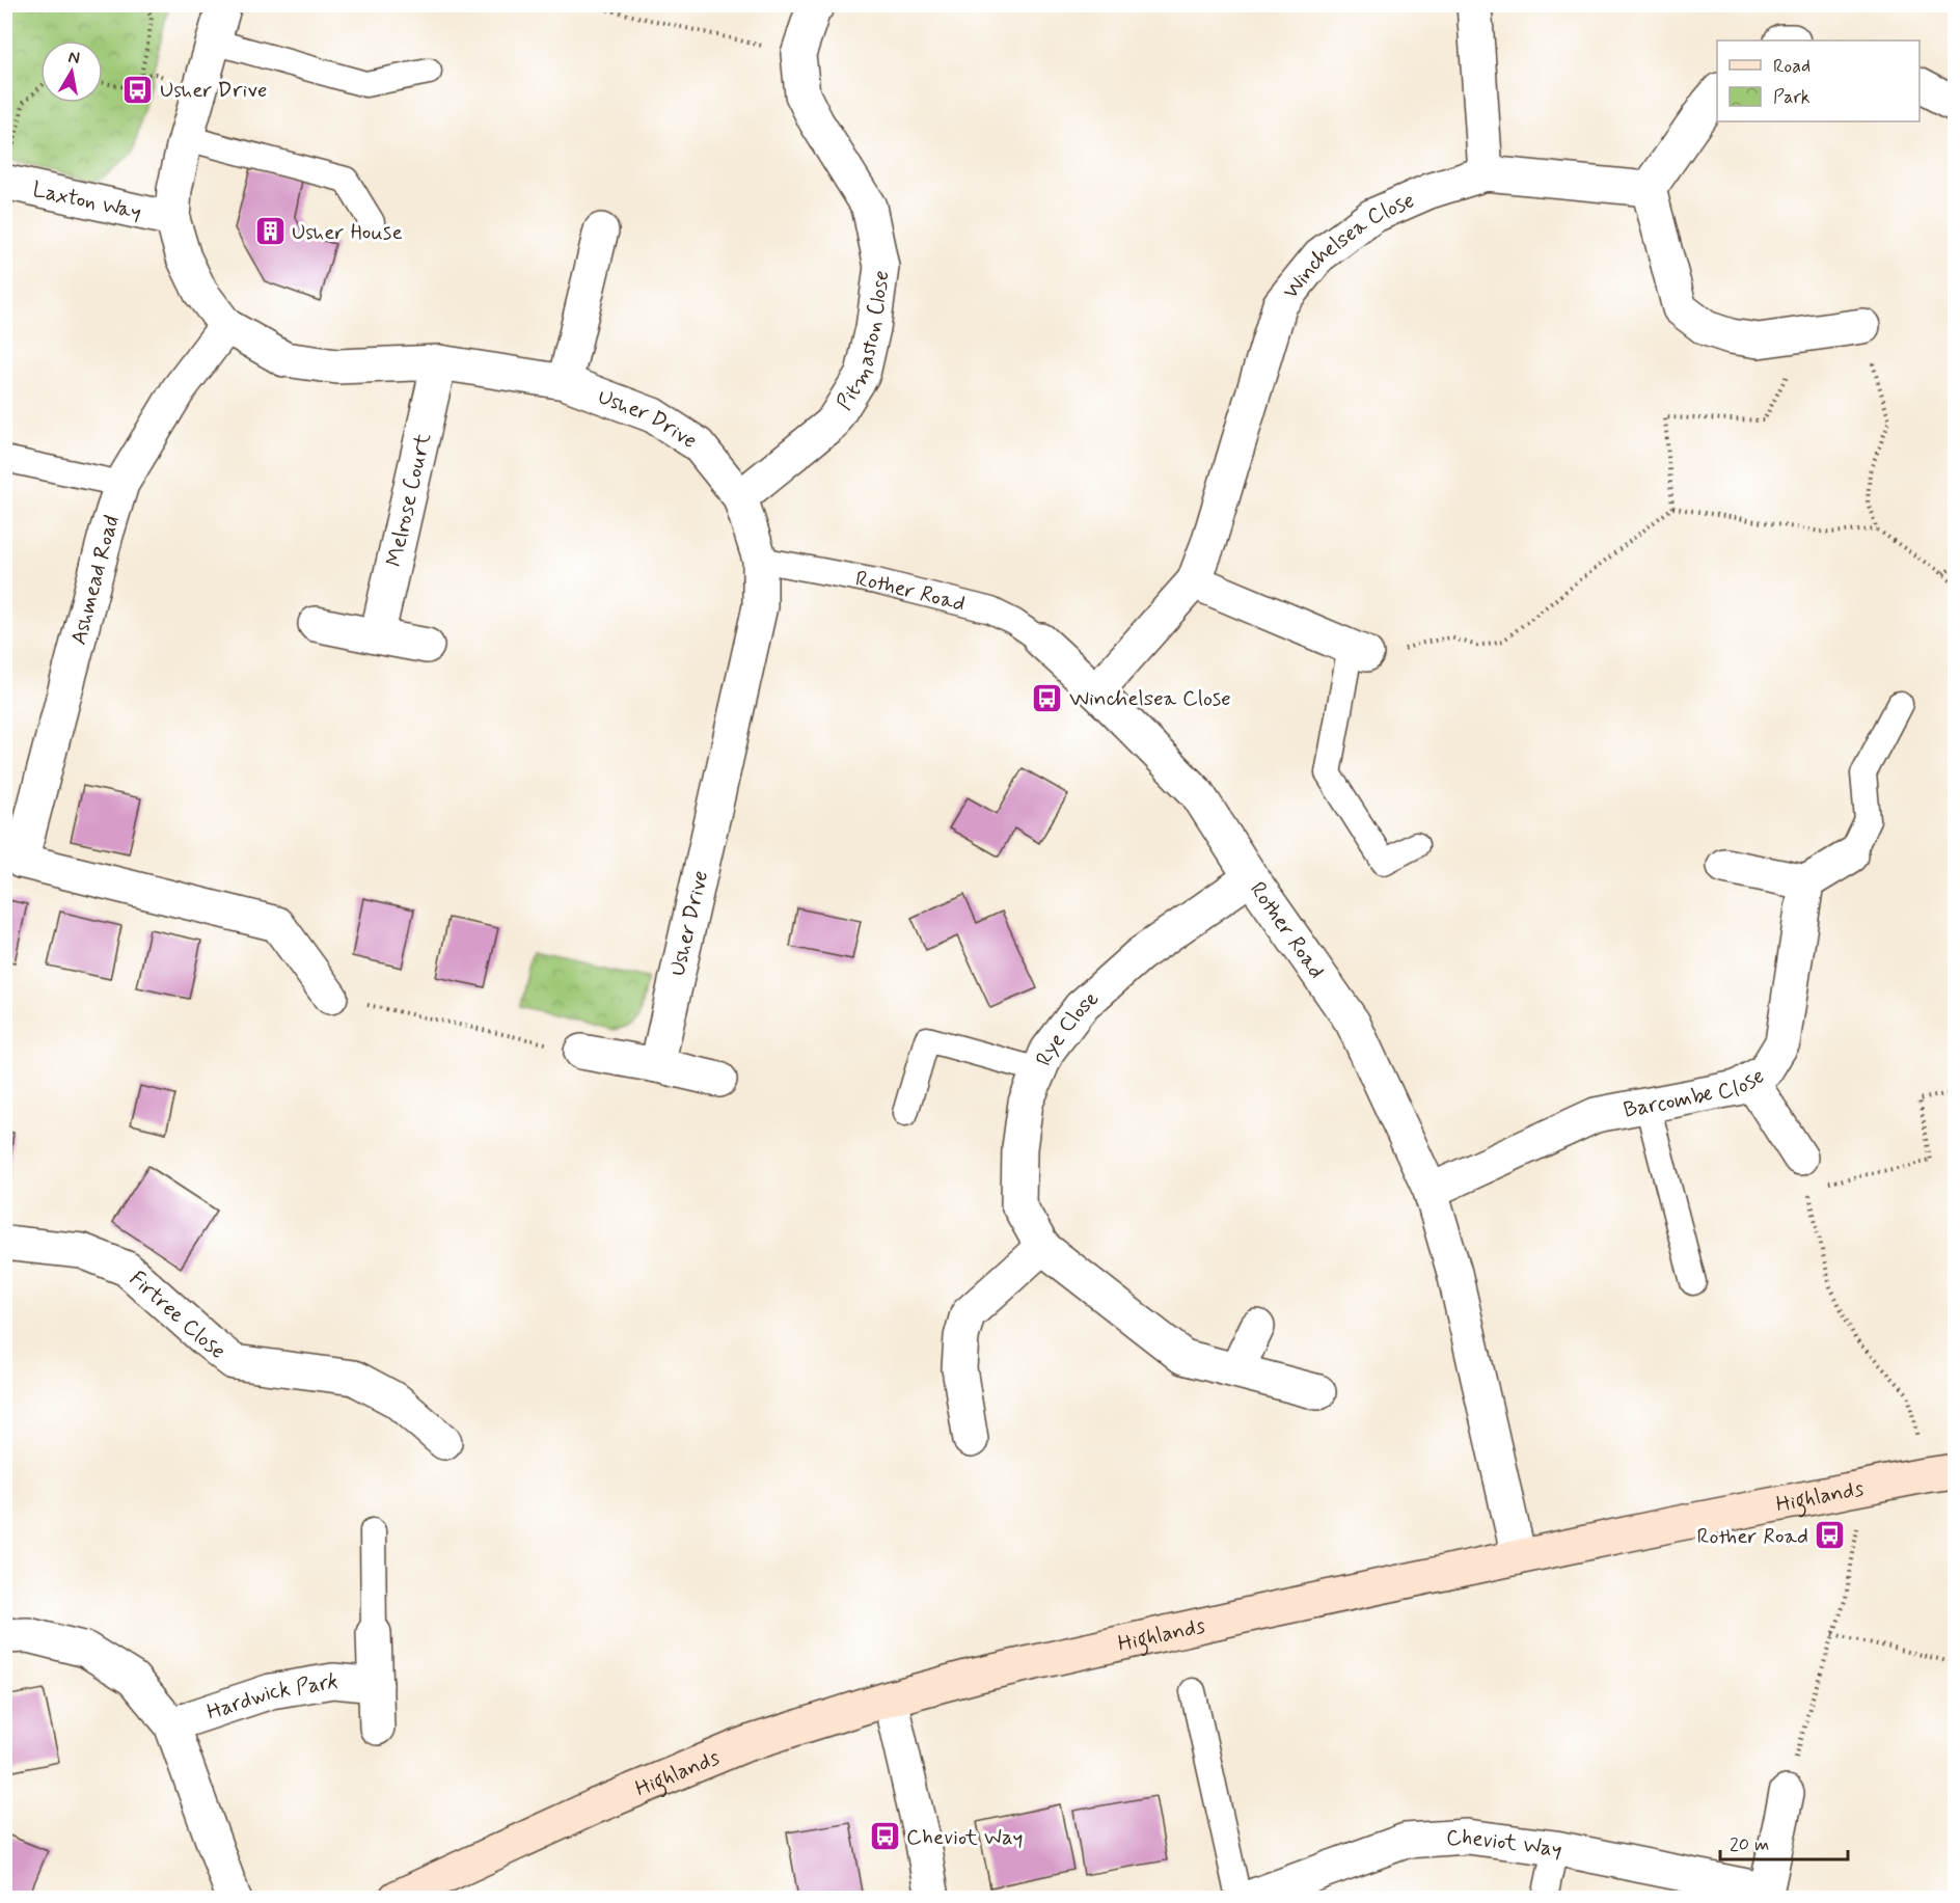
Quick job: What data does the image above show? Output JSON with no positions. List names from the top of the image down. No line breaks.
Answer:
{"streets":{"street":["Laxton Way","Winchelsea Close","Pitmaston Close","Usher Drive","Melrose Court","Ashmead Road","Rother Road","Rye Close","Barcombe Close","Firtree Close","Highlands","Hardwick Park","Cheviot Way"]},"crossings":[["Laxton Way","Usher Drive"],["Winchelsea Close","Rother Road"],["Pitmaston Close","Usher Drive"],["Usher Drive","Melrose Court"],["Usher Drive","Ashmead Road"],["Usher Drive","Rother Road"],["Rother Road","Rye Close"],["Rother Road","Barcombe Close"],["Rother Road","Highlands"]],"places":{"bus stop":["Usher Drive","Winchelsea Close","Rother Road","Cheviot Way"],"building":["Usher House"]},"legend":["Road","Park"],"scale_bar":"20 m","north":"top"}
